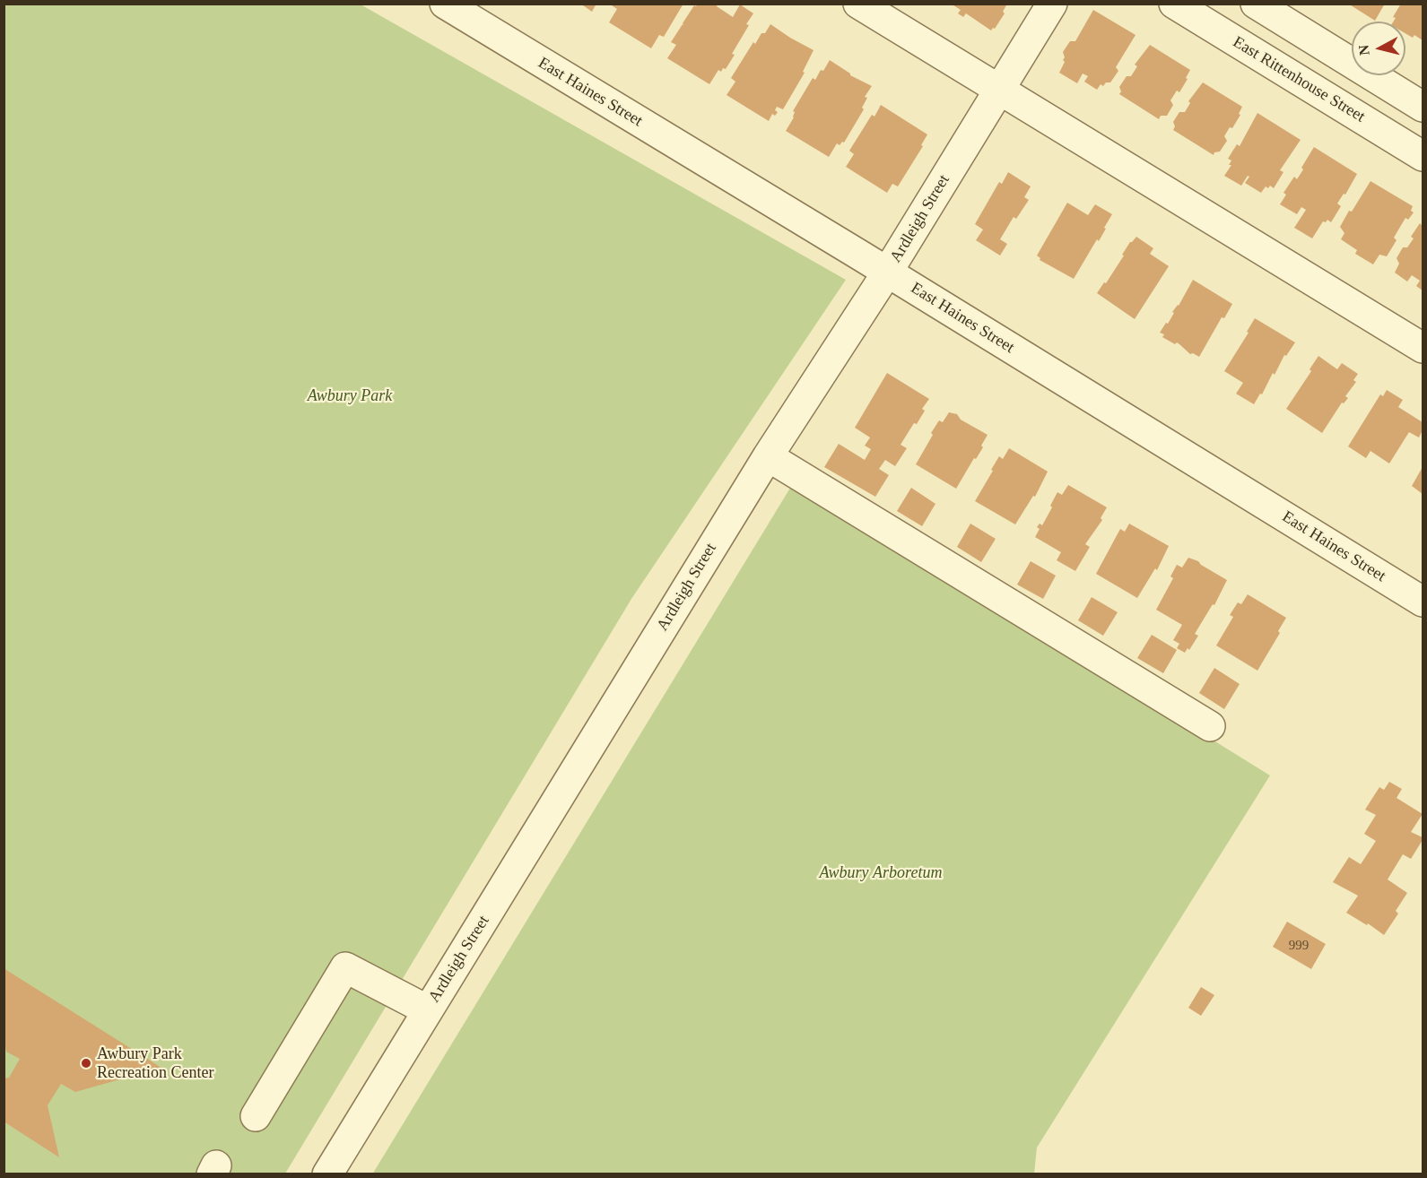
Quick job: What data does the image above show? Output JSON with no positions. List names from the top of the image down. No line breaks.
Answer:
{"streets":{"street":["East Rittenhouse Street","East Haines Street","Ardleigh Street"]},"crossings":[["East Haines Street","Ardleigh Street"]],"parks":["Awbury Park","Awbury Arboretum"],"places":["Awbury Park Recreation Center"],"house_numbers":["999"],"north":"left"}
